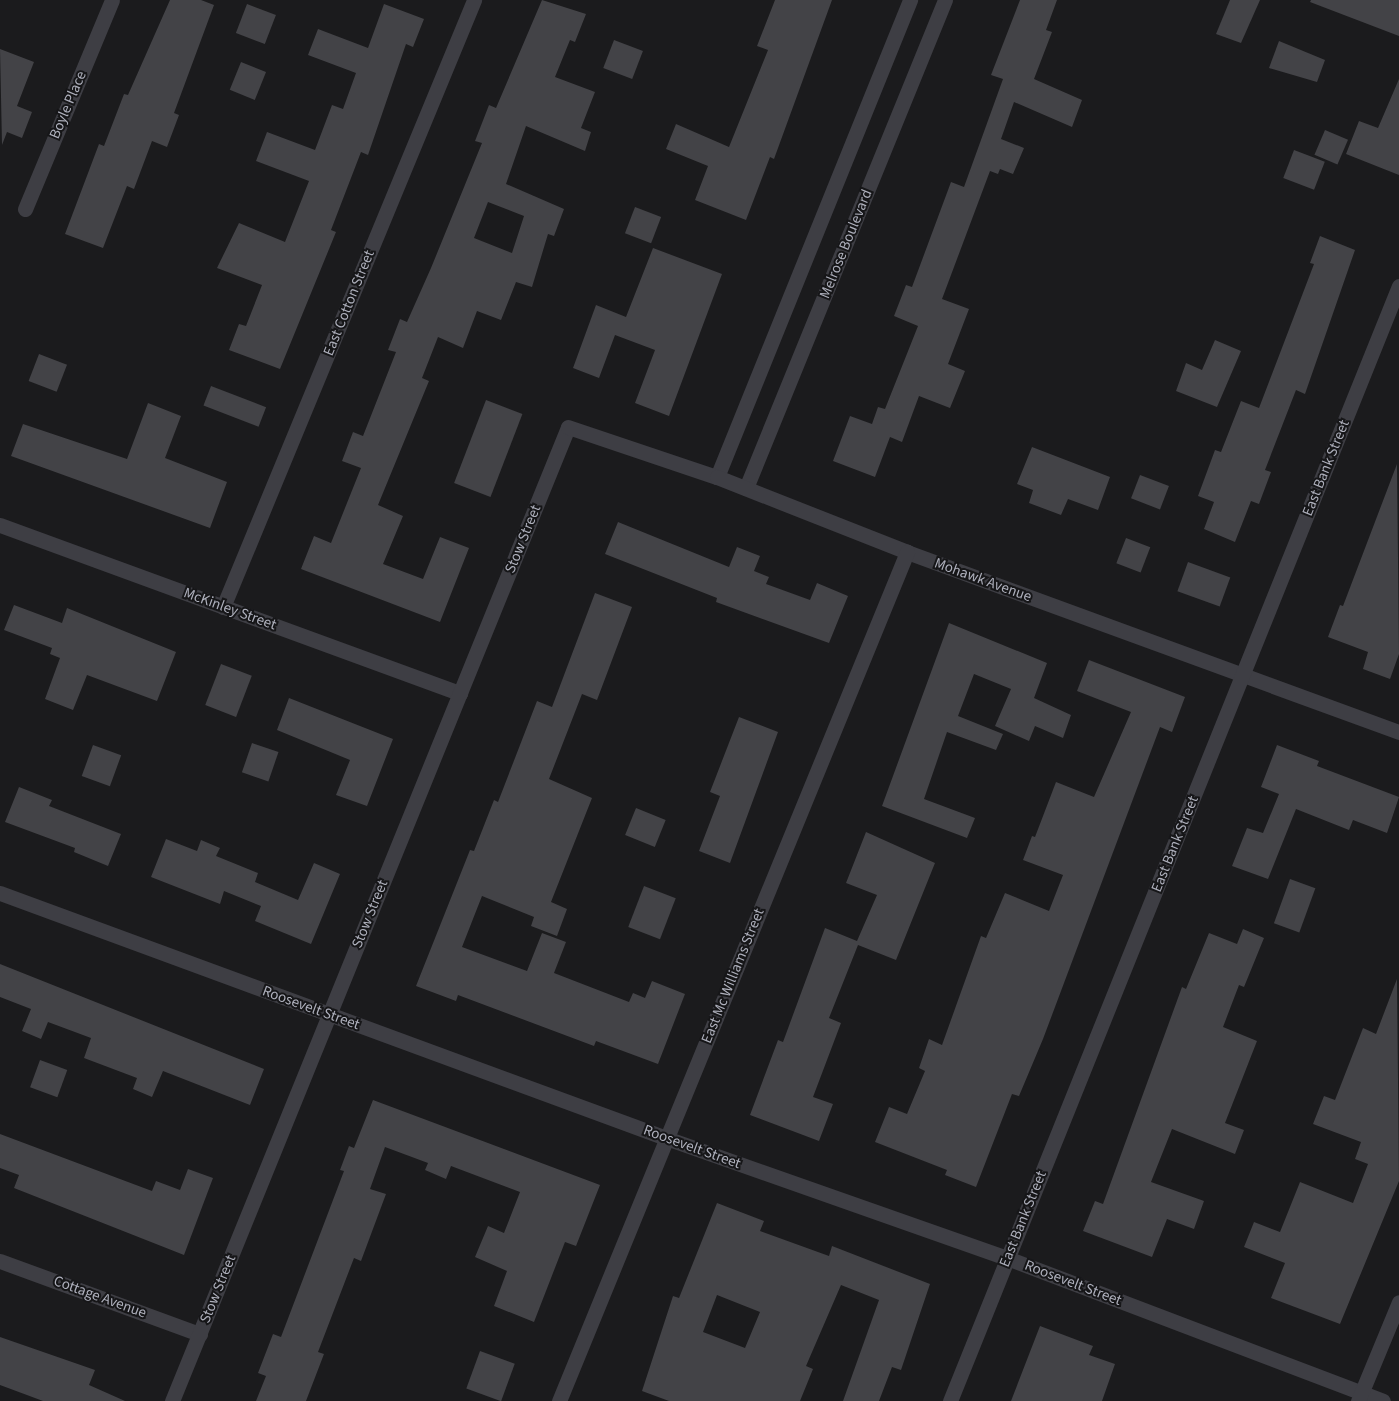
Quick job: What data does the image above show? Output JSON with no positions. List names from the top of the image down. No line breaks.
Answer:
{"streets":{"street":["Boyle Place","Melrose Boulevard","East Cotton Street","East Bank Street","Stow Street","Mohawk Avenue","McKinley Street","East Mc Williams Street","Roosevelt Street","Cottage Avenue"]},"crossings":[["Melrose Boulevard","Mohawk Avenue"],["East Cotton Street","McKinley Street"],["East Bank Street","Mohawk Avenue"],["East Bank Street","Roosevelt Street"],["Stow Street","Mohawk Avenue"],["Stow Street","McKinley Street"],["Stow Street","Roosevelt Street"],["Stow Street","Cottage Avenue"],["Mohawk Avenue","East Mc Williams Street"],["East Mc Williams Street","Roosevelt Street"]]}
